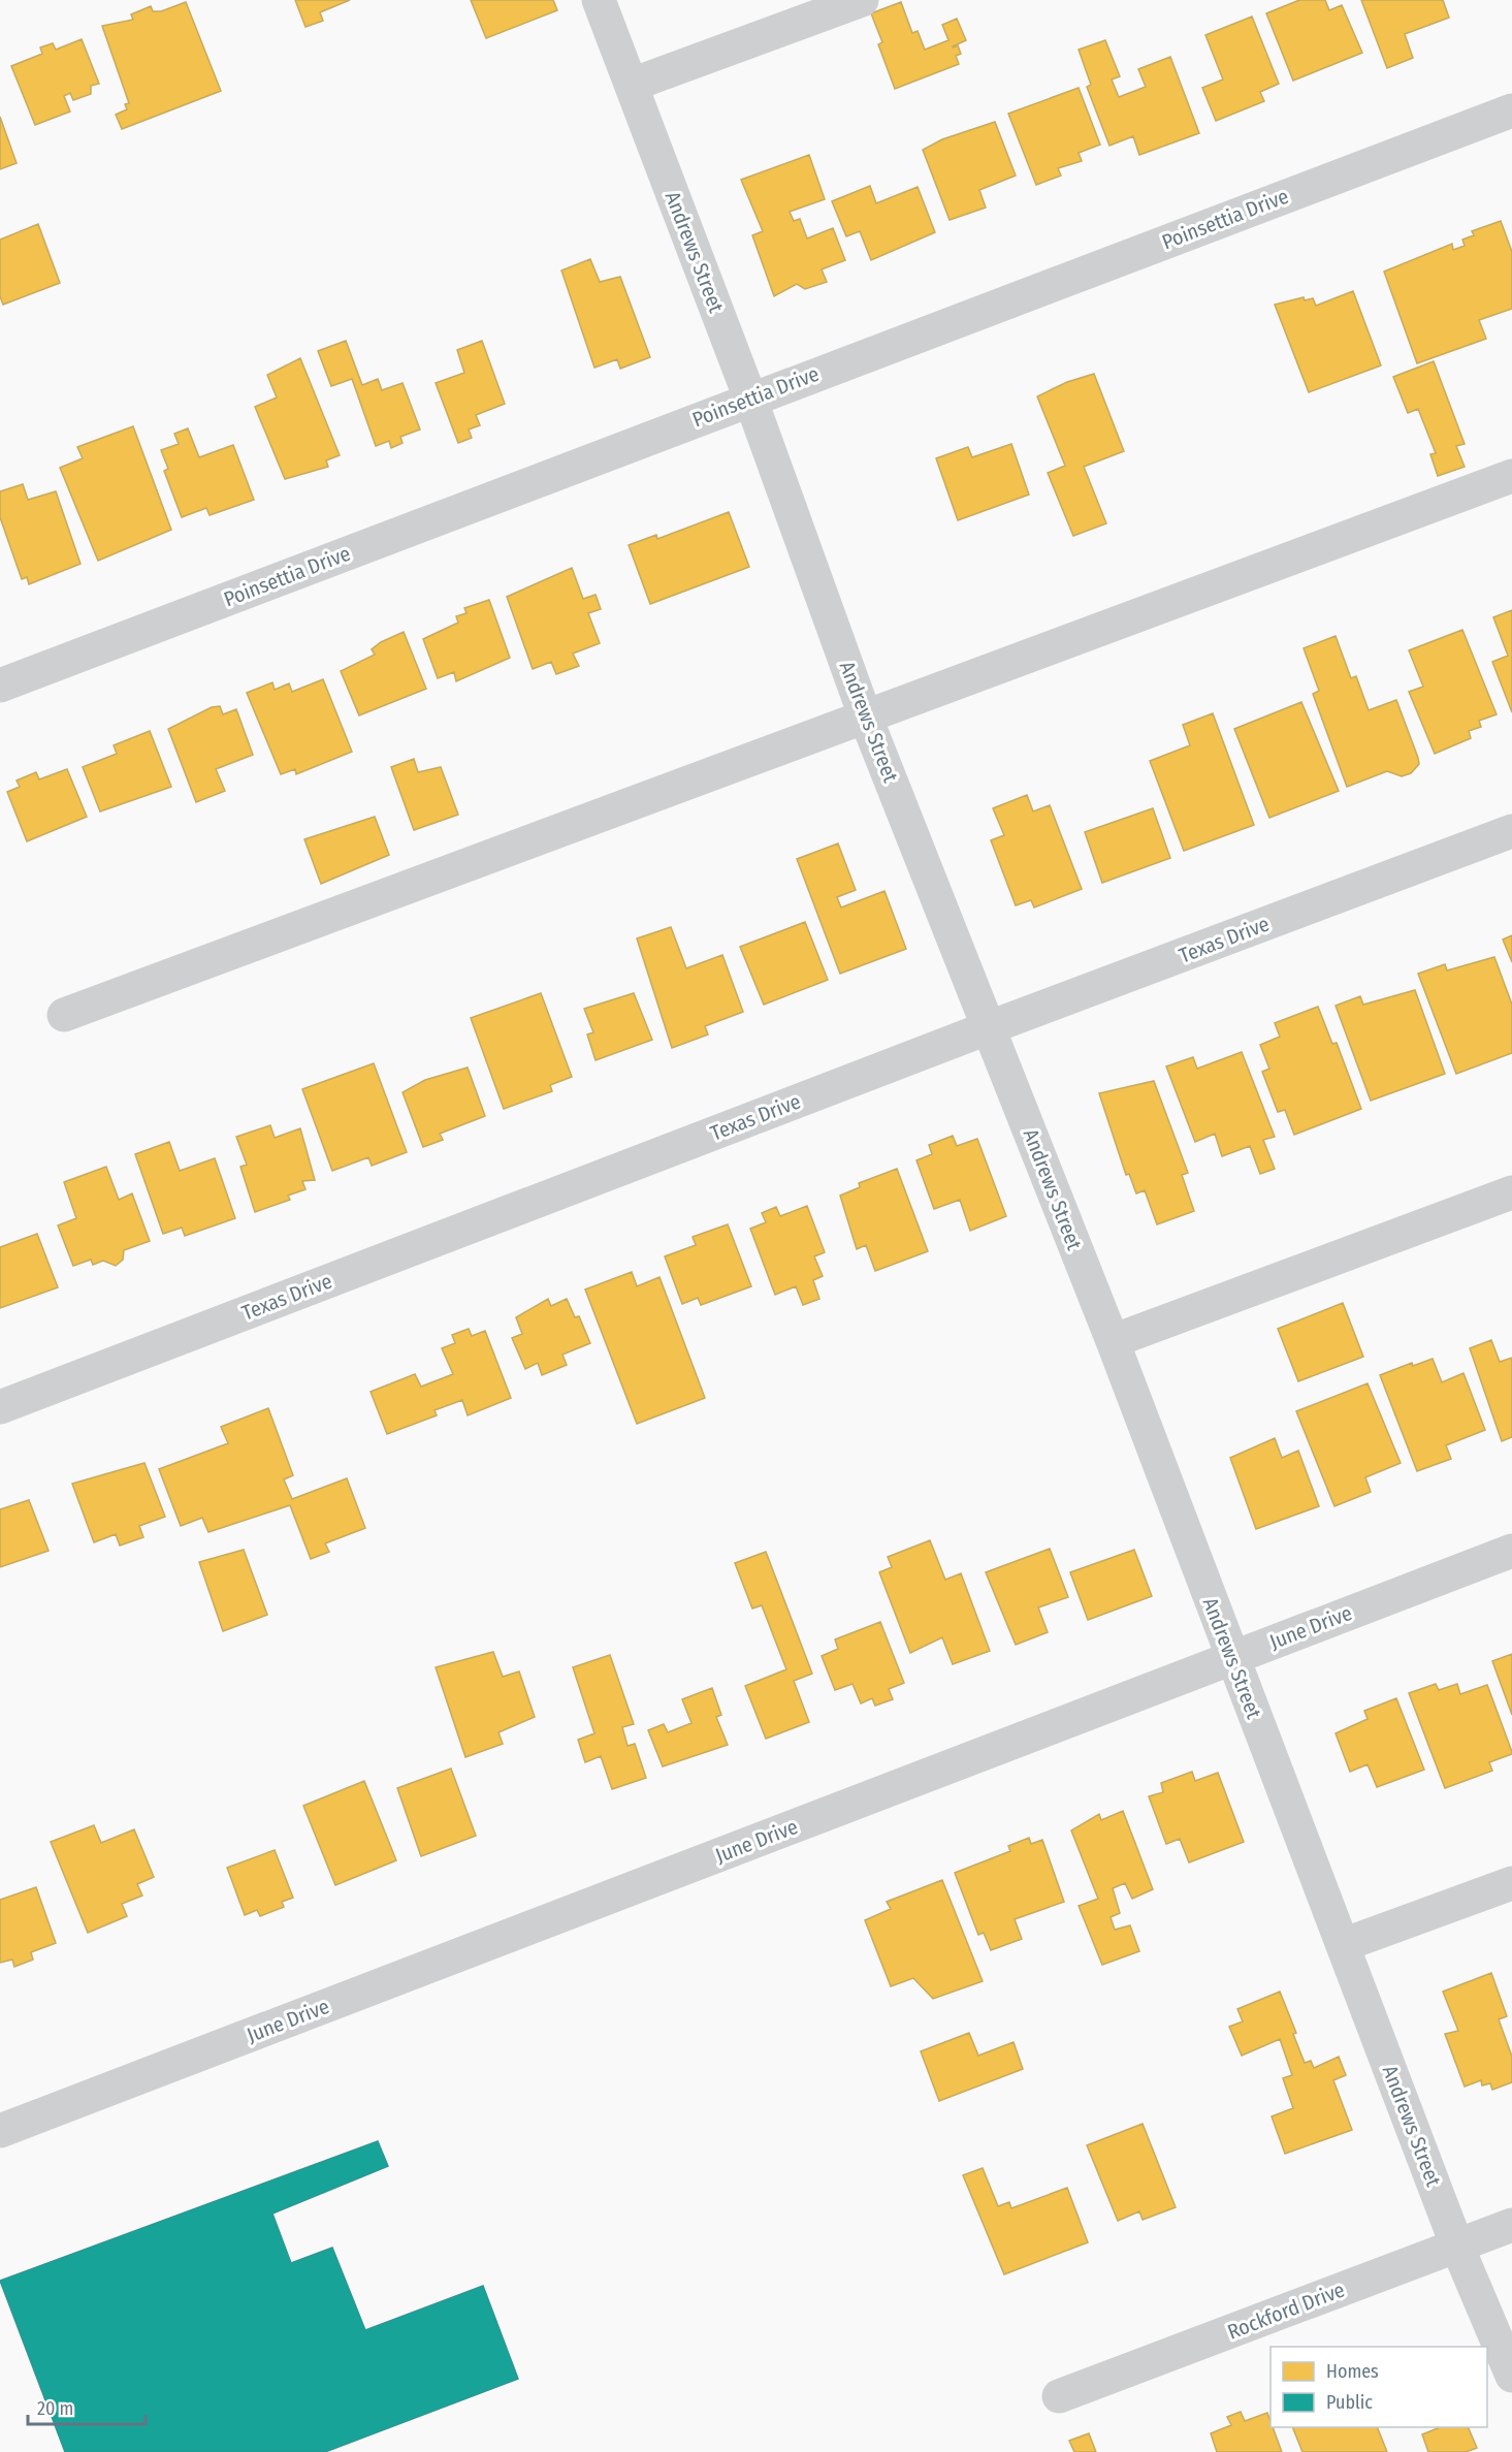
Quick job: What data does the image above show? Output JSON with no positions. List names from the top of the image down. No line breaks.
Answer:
{"streets":{"street":["Poinsettia Drive","Andrews Street","Texas Drive","June Drive","Rockford Drive"]},"crossings":[["Poinsettia Drive","Andrews Street"],["Andrews Street","Texas Drive"],["Andrews Street","June Drive"],["Andrews Street","Rockford Drive"]],"legend":["Homes","Public"],"scale_bar":"20 m"}
